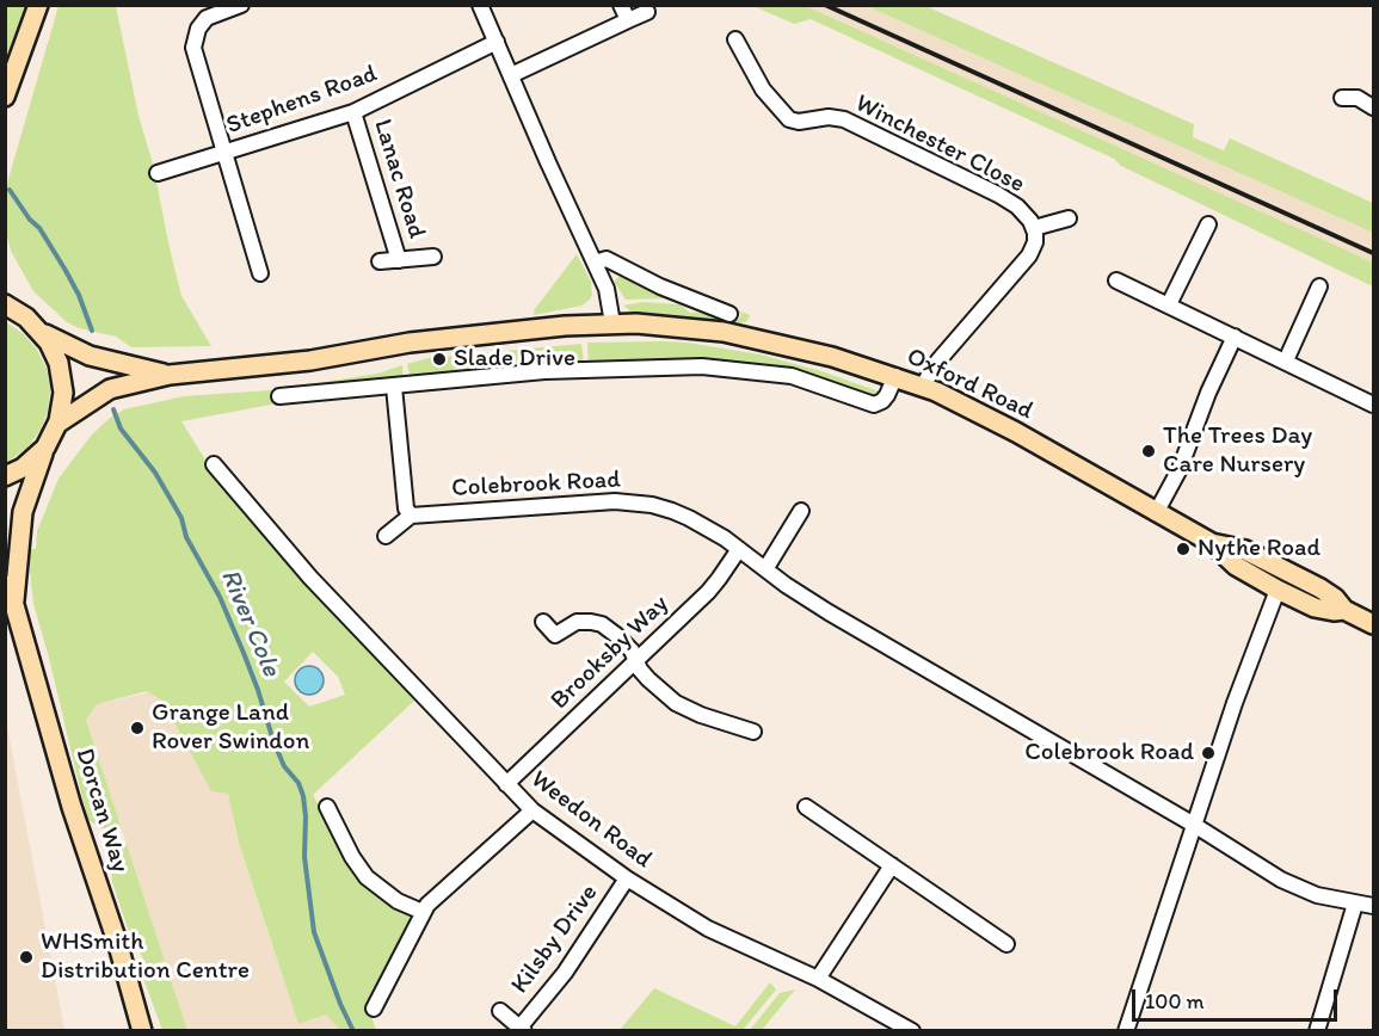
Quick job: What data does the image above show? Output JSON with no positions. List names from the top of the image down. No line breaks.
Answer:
{"streets":{"main road":["Oxford Road","Dorcan Way"],"street":["Stephens Road","Winchester Close","Lanac Road","Colebrook Road","Brooksby Way","Weedon Road","Kilsby Drive"]},"crossings":[["Stephens Road","Lanac Road"],["Winchester Close","Oxford Road"],["Colebrook Road","Brooksby Way"],["Brooksby Way","Weedon Road"],["Weedon Road","Kilsby Drive"]],"water":["River Cole"],"places":["Slade Drive","The Trees Day Care Nursery","Nythe Road","Grange Land Rover Swindon","Colebrook Road","WHSmith Distribution Centre"],"scale_bar":"100 m"}
